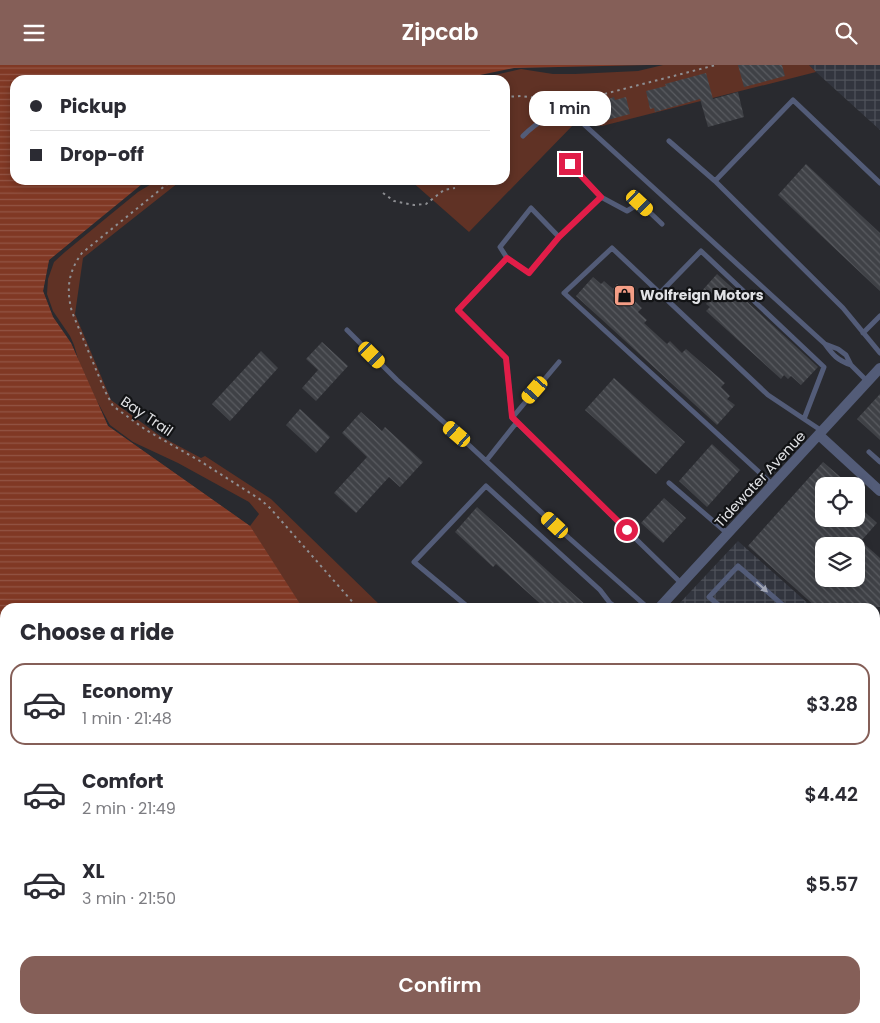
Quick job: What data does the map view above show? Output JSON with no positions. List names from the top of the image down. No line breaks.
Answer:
{"streets":{"street":["Tidewater Avenue"],"path":["Bay Trail"]},"places":{"shop":["Wolfreign Motors"]},"page":{"header":"Zipcab","banner":["Pickup","Drop-off"],"bubble":"1 min","heading":"Choose a ride","list":[{"name":"Economy","note":"1 min · 21:48","value":"$3.28"},{"name":"Comfort","note":"2 min · 21:49","value":"$4.42"},{"name":"XL","note":"3 min · 21:50","value":"$5.57"}],"buttons":"Confirm"}}
